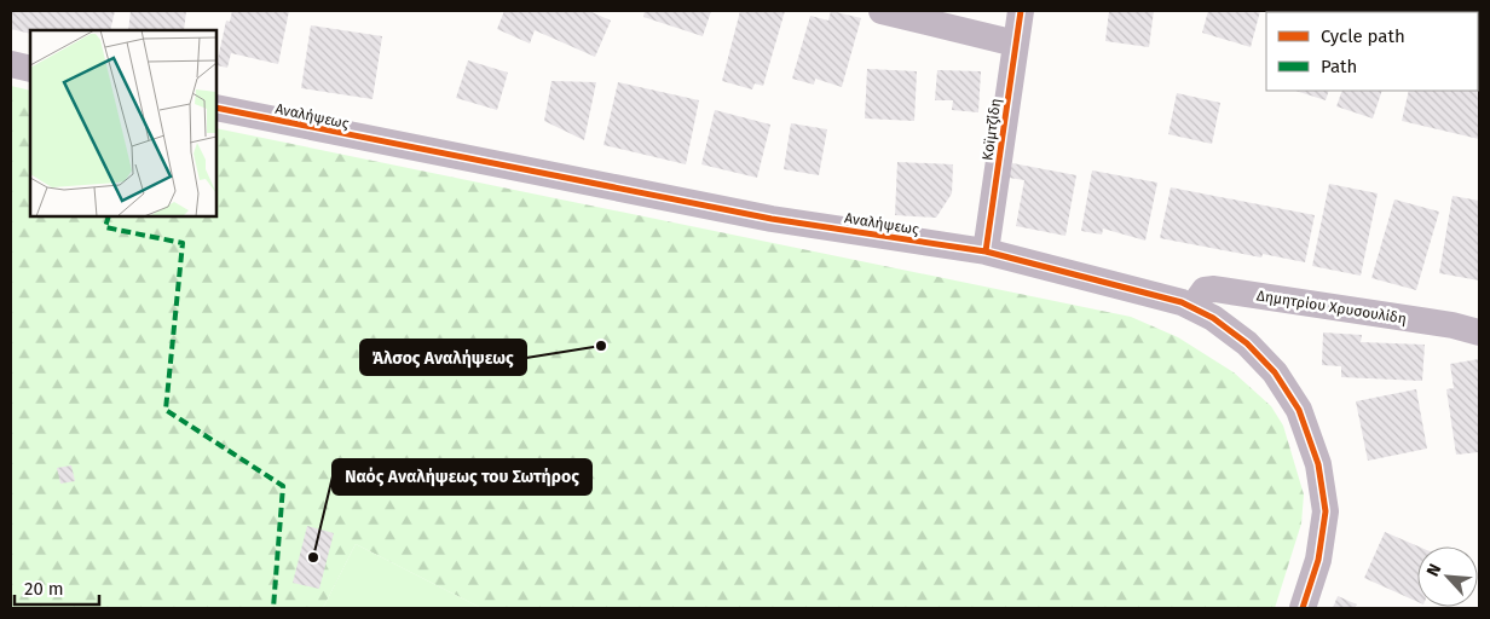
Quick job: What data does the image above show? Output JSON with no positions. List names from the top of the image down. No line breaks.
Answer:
{"streets":{"street":["Αναλήψεως","Κοϊμτζίδη","Δημητρίου Χρυσουλίδη"]},"crossings":[["Αναλήψεως","Κοϊμτζίδη"],["Αναλήψεως","Δημητρίου Χρυσουλίδη"]],"places":["Άλσος Αναλήψεως","Ναός Αναλήψεως του Σωτήρος"],"legend":["Cycle path","Path"],"scale_bar":"20 m","north":"top left"}
